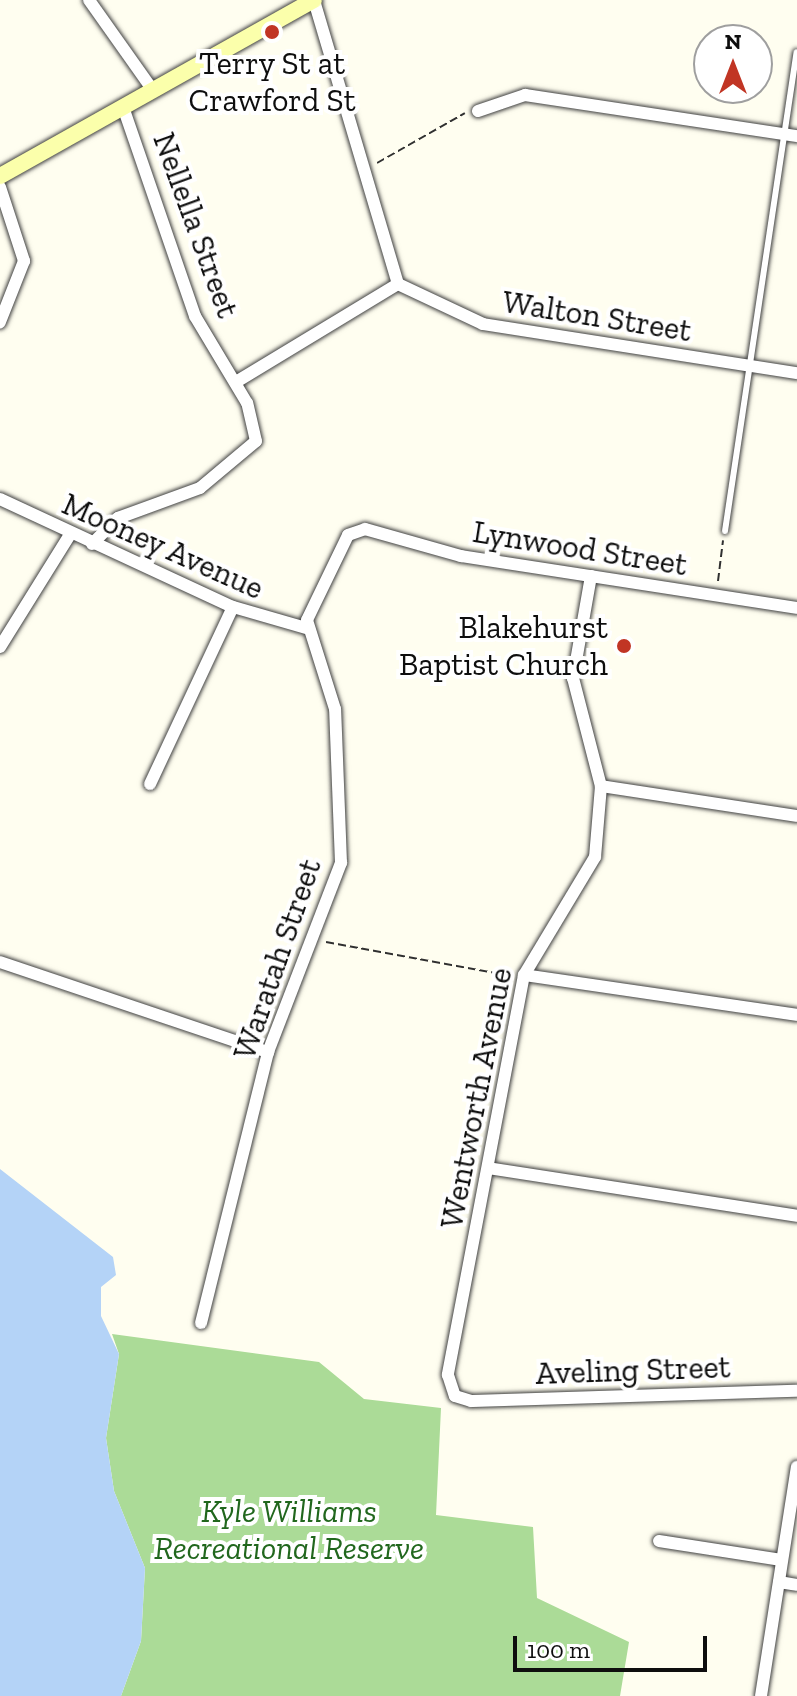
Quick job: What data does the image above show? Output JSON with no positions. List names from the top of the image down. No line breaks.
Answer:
{"streets":{"street":["Nellella Street","Walton Street","Mooney Avenue","Lynwood Street","Waratah Street","Wentworth Avenue","Aveling Street"]},"crossings":[["Nellella Street","Mooney Avenue"],["Mooney Avenue","Lynwood Street"],["Mooney Avenue","Waratah Street"],["Lynwood Street","Waratah Street"],["Lynwood Street","Wentworth Avenue"],["Wentworth Avenue","Aveling Street"]],"parks":["Kyle Williams Recreational Reserve"],"places":["Terry St at Crawford St","Blakehurst Baptist Church"],"scale_bar":"100 m","north":"top"}
